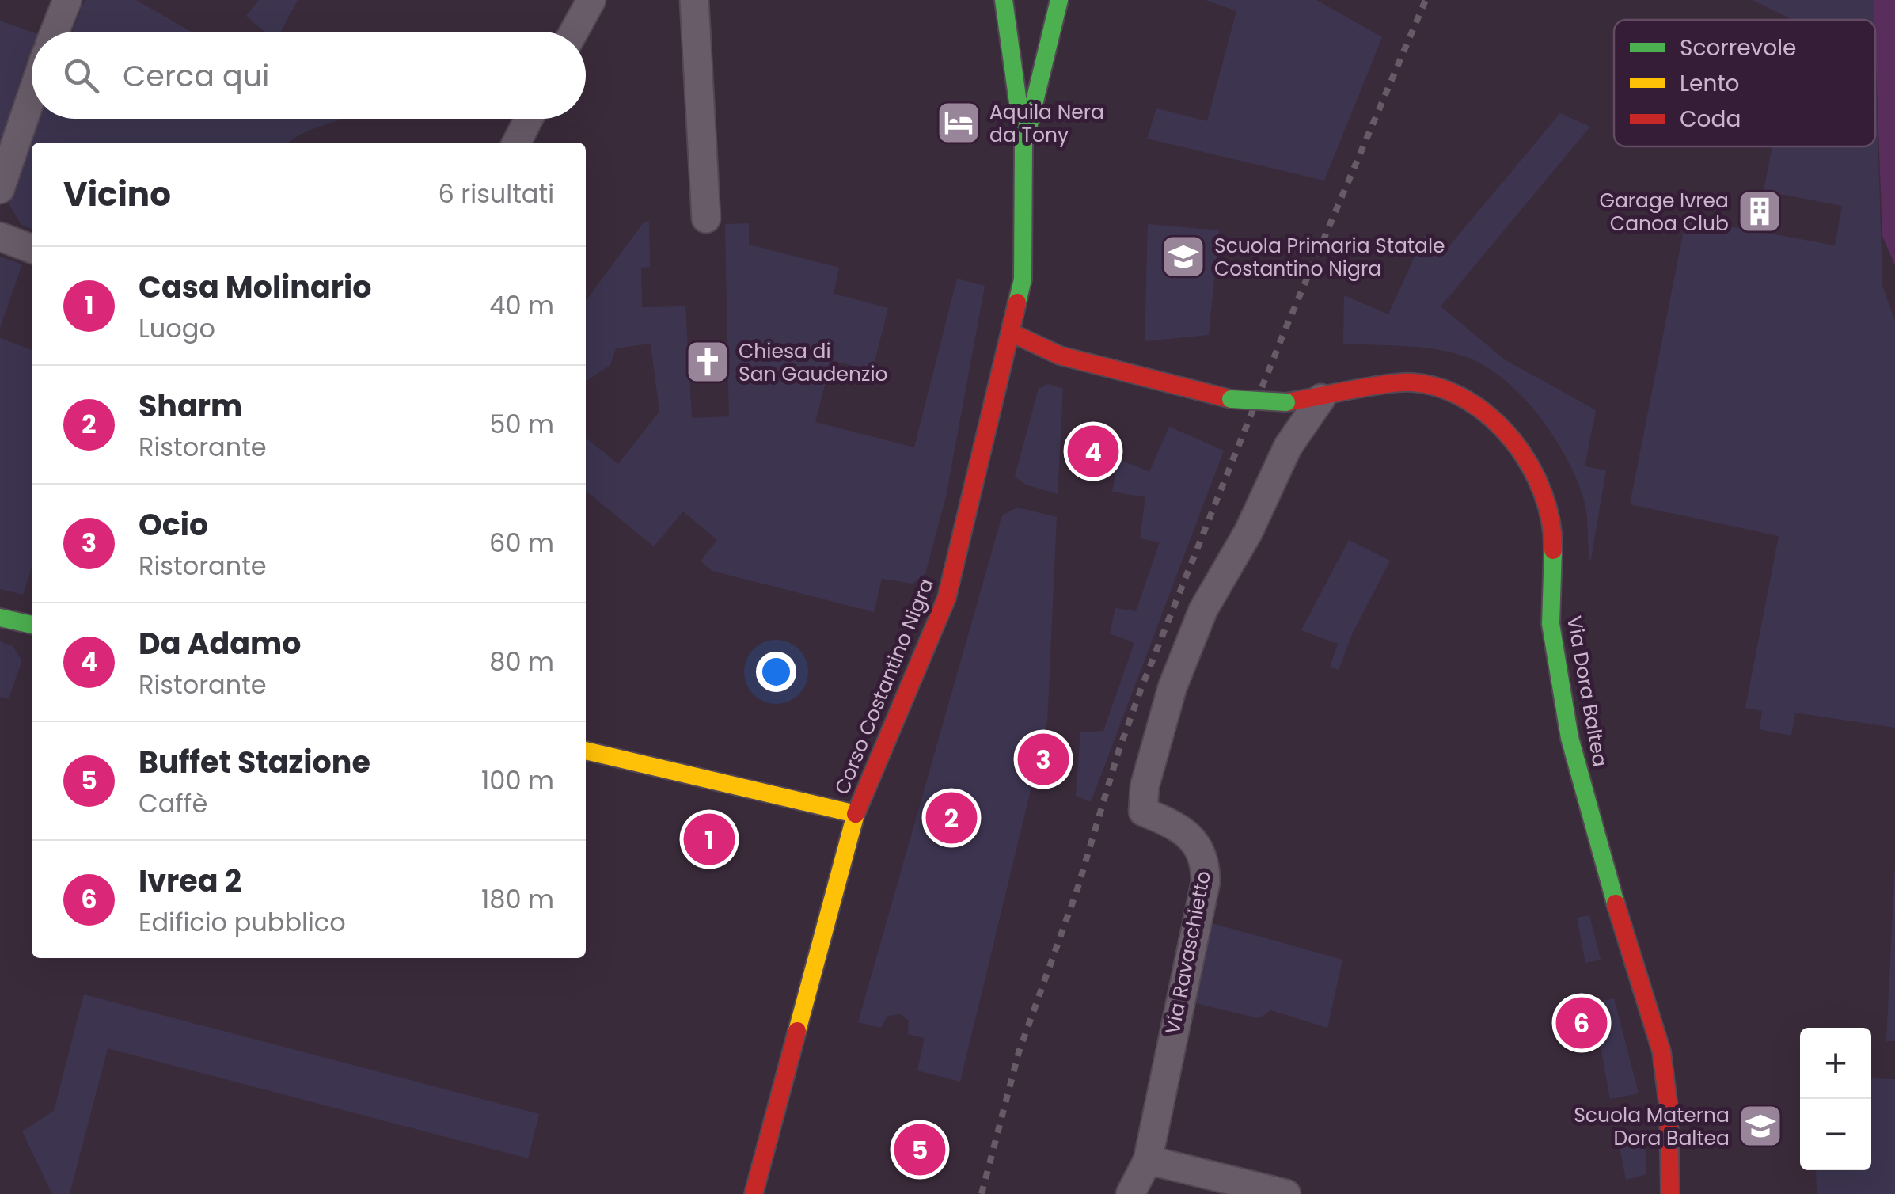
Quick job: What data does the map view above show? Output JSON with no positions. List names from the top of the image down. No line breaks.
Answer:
{"streets":{"main road":["Corso Costantino Nigra","Via Dora Baltea"],"street":["Via Ravaschietto"]},"crossings":[["Corso Costantino Nigra","Via Dora Baltea"],["Via Dora Baltea","Via Ravaschietto"]],"places":{"hotel":["Aquila Nera da Tony"],"building":["Garage Ivrea Canoa Club"],"school or university":["Scuola Primaria Statale Costantino Nigra","Scuola Materna Dora Baltea"],"church":["Chiesa di San Gaudenzio"]},"legend":["Scorrevole","Lento","Coda"],"page":{"search":"Cerca qui","heading":["Vicino","6 risultati"],"list":[{"mark":"1","name":"Casa Molinario","note":"Luogo","value":"40 m"},{"mark":"2","name":"Sharm","note":"Ristorante","value":"50 m"},{"mark":"3","name":"Ocio","note":"Ristorante","value":"60 m"},{"mark":"4","name":"Da Adamo","note":"Ristorante","value":"80 m"},{"mark":"5","name":"Buffet Stazione","note":"Caffè","value":"100 m"},{"mark":"6","name":"Ivrea 2","note":"Edificio pubblico","value":"180 m"}],"pins":["4","3","2","1","6","5"],"map_buttons":["+","−"]}}
